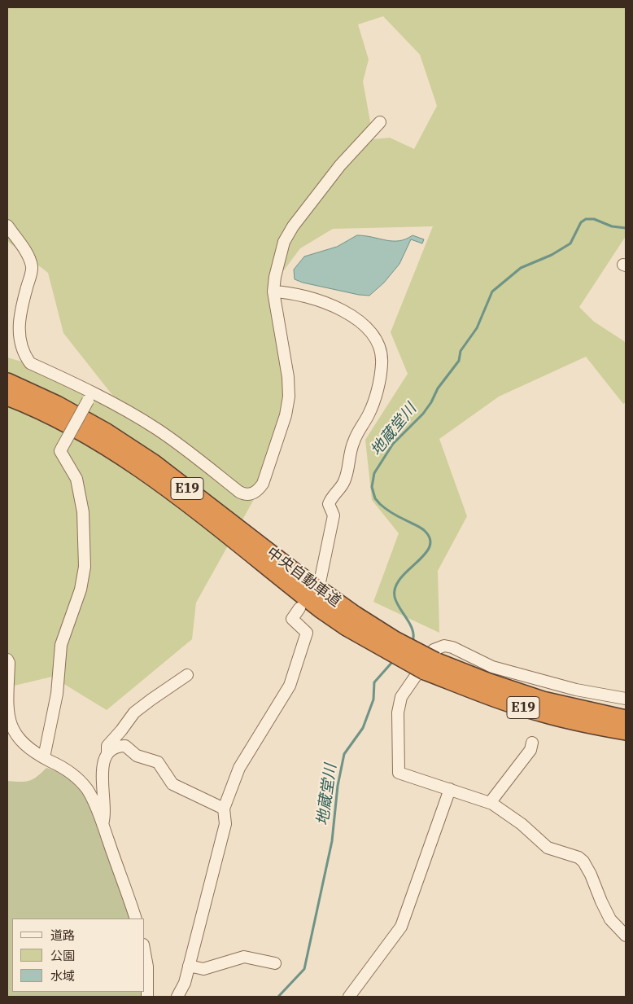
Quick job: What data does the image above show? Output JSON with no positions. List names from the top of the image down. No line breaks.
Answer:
{"streets":{"highway":["E19","中央自動車道"]},"water":["地蔵堂川"],"legend":["道路","公園","水域"]}
